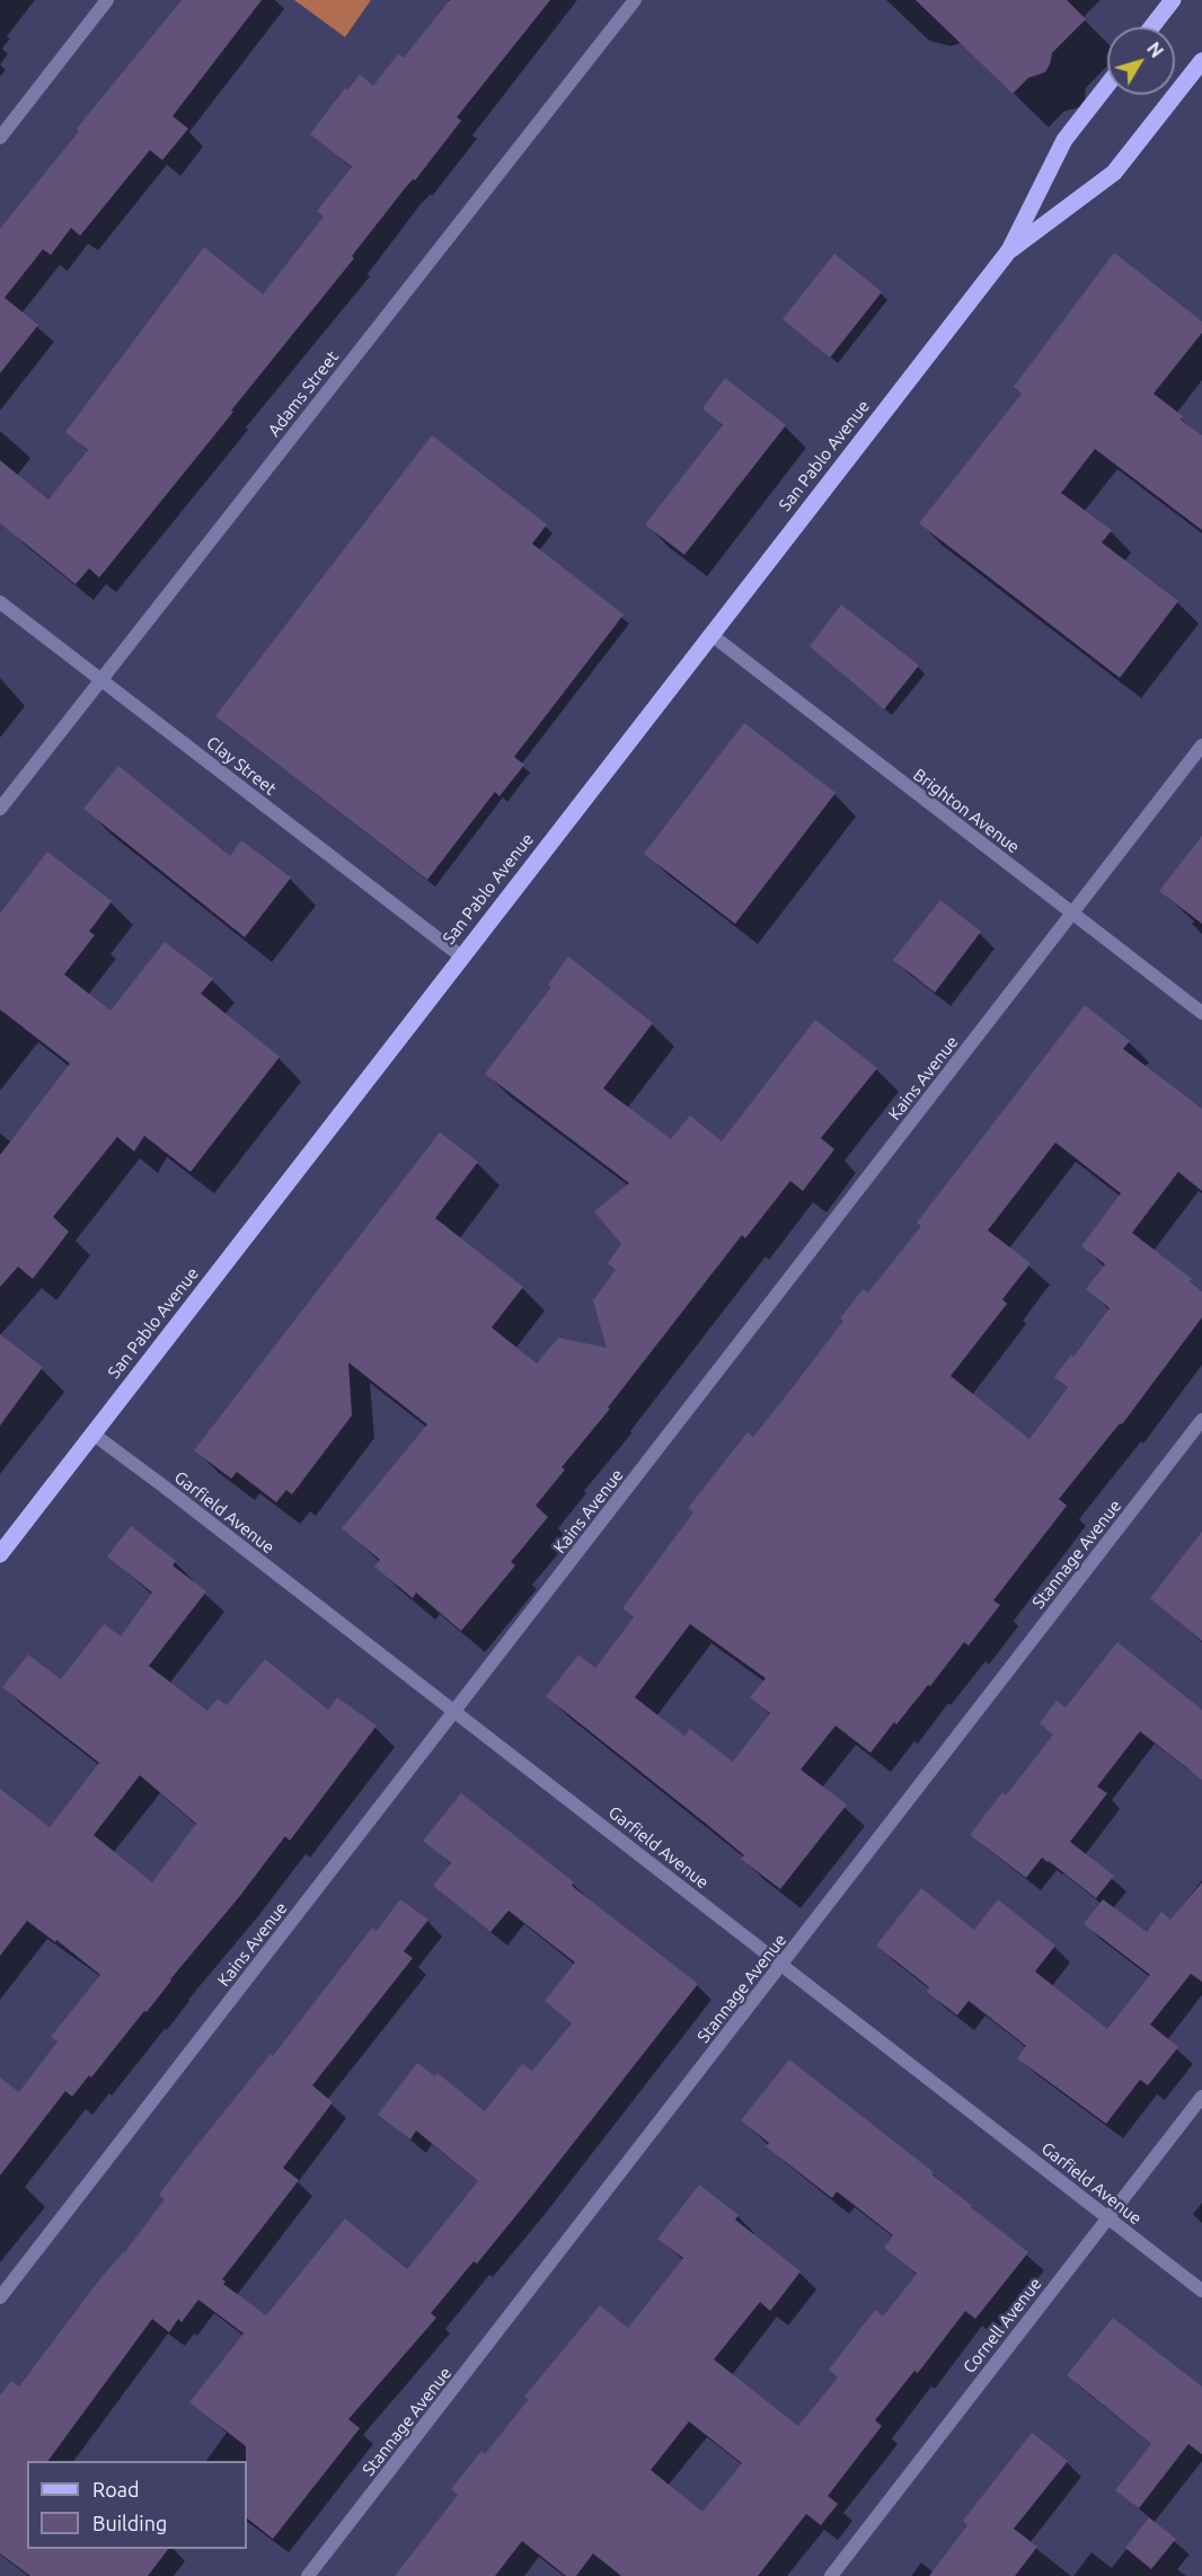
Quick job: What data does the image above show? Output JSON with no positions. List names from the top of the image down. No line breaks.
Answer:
{"streets":{"main road":["San Pablo Avenue"],"street":["Adams Street","Clay Street","Brighton Avenue","Kains Avenue","Garfield Avenue","Stannage Avenue","Cornell Avenue"]},"crossings":[["Adams Street","Clay Street"],["San Pablo Avenue","Clay Street"],["San Pablo Avenue","Brighton Avenue"],["San Pablo Avenue","Garfield Avenue"],["Brighton Avenue","Kains Avenue"],["Kains Avenue","Garfield Avenue"],["Garfield Avenue","Stannage Avenue"],["Garfield Avenue","Cornell Avenue"]],"legend":["Road","Building"],"north":"top right"}
